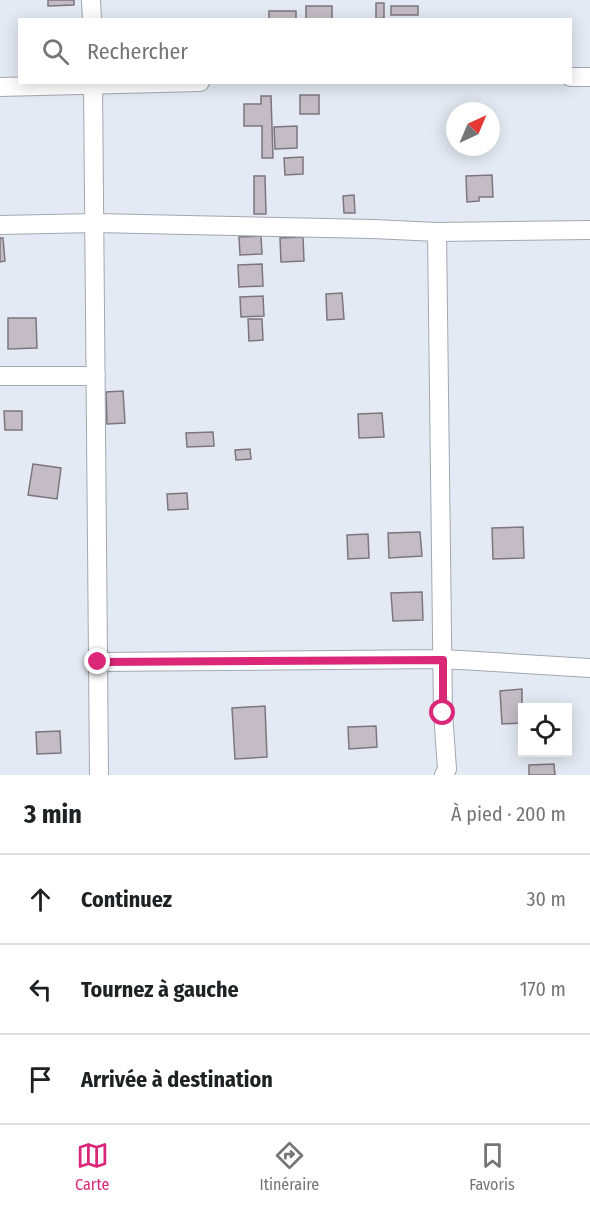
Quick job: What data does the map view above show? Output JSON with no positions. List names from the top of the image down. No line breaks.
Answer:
{"north":"top right","page":{"search":"Rechercher","heading":["3 min","À pied · 200 m"],"list":[["Continuez","30 m"],["Tournez à gauche","170 m"],"Arrivée à destination"],"nav":["Carte","Itinéraire","Favoris"]}}
